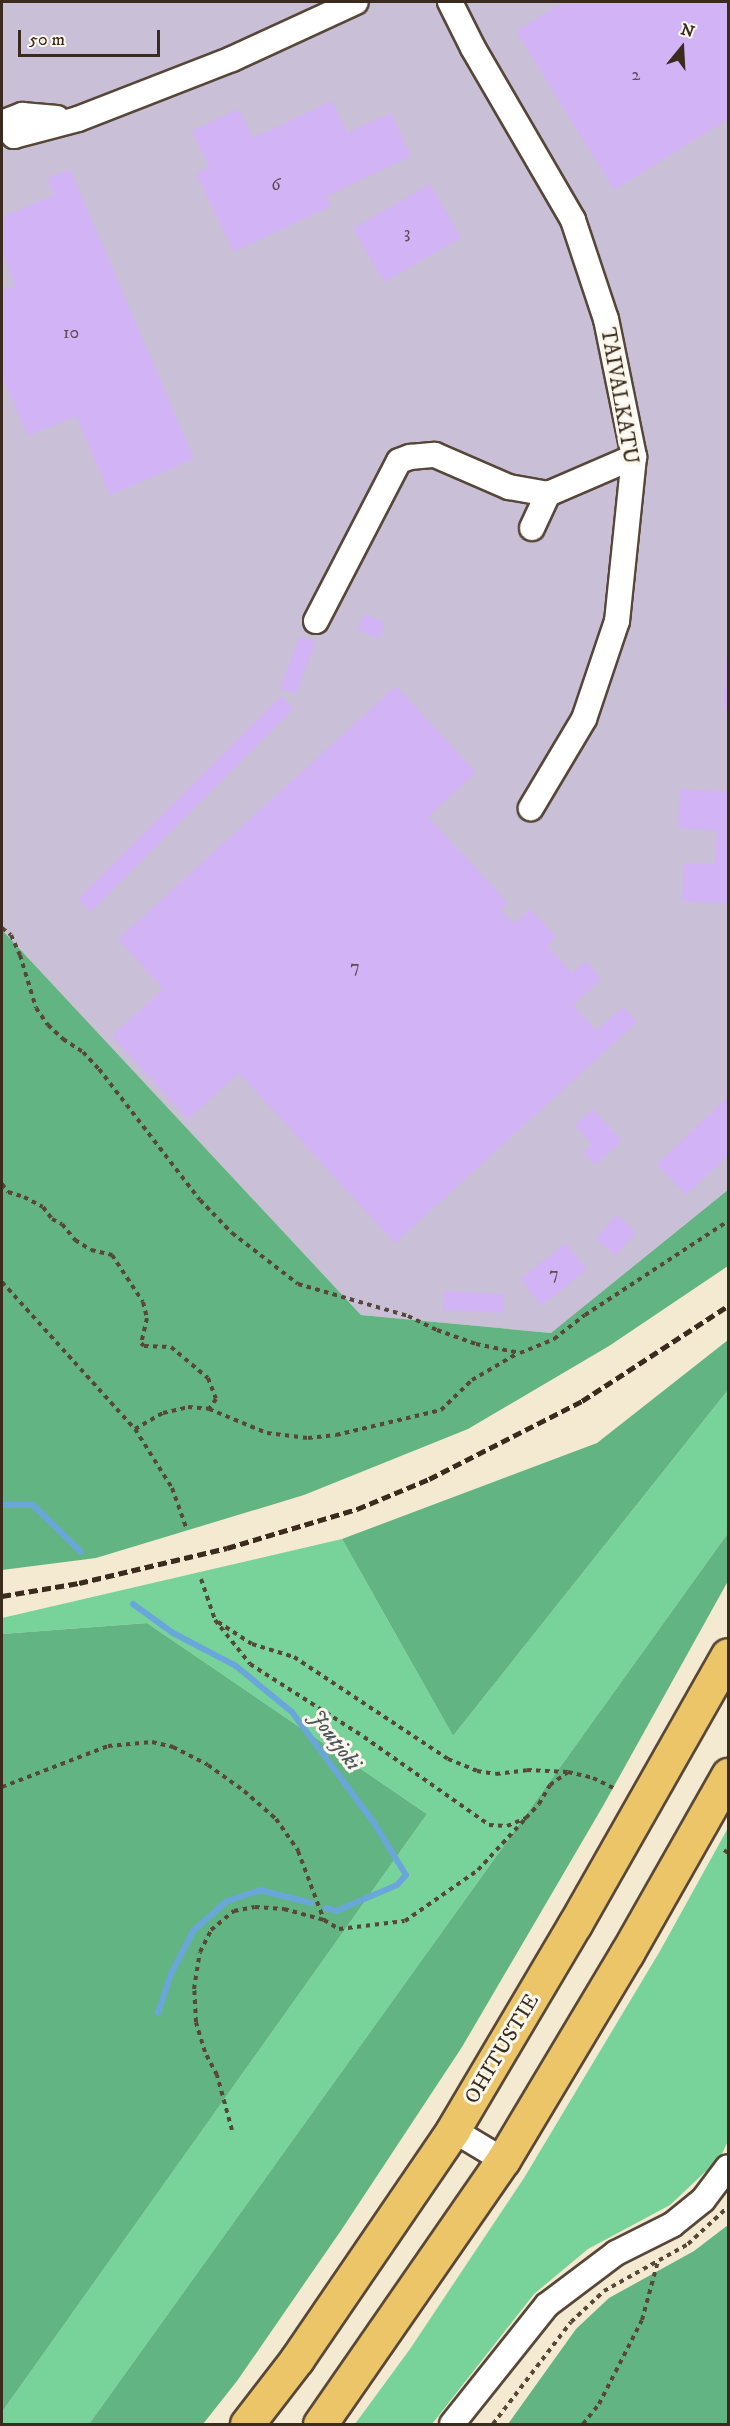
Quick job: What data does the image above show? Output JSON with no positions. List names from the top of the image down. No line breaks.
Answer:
{"streets":{"highway":["OHITUSTIE"],"street":["TAIVALKATU"]},"water":["Joutjoki"],"house_numbers":["2","6","3","10","7","7"],"scale_bar":"50 m","north":"top"}
